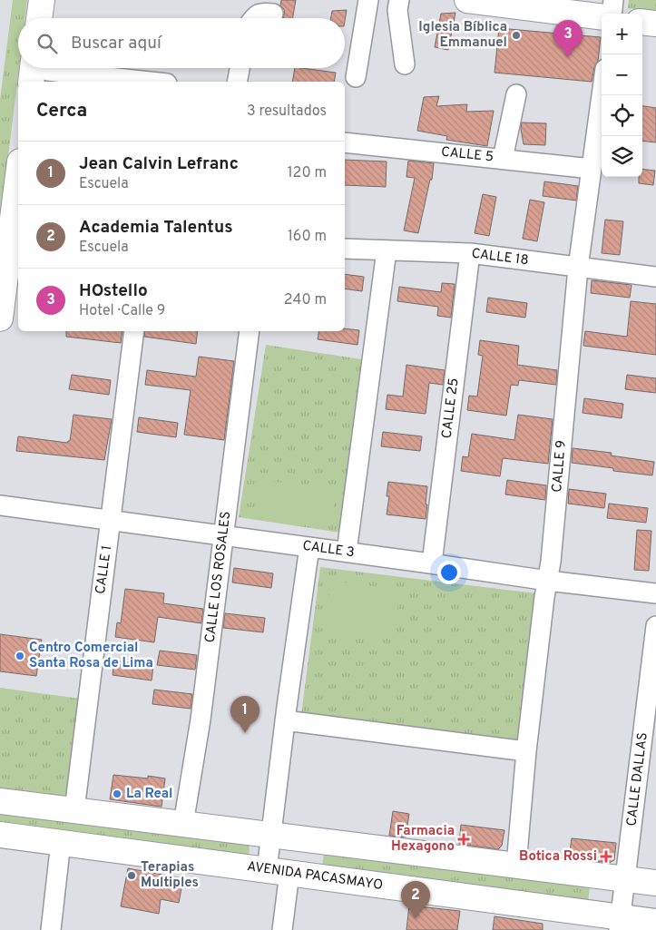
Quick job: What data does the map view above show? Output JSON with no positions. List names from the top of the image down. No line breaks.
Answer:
{"streets":{"main road":["AVENIDA PACASMAYO"],"street":["CALLE 5","CALLE 18","CALLE 25","CALLE 9","CALLE 3","CALLE 1","CALLE LOS ROSALES","CALLE DALLAS"]},"crossings":[["CALLE 5","CALLE 9"],["CALLE 18","CALLE 25"],["CALLE 18","CALLE 9"],["CALLE 25","CALLE 3"],["CALLE 9","CALLE 3"],["CALLE 3","CALLE 1"],["CALLE 3","CALLE LOS ROSALES"],["CALLE DALLAS","AVENIDA PACASMAYO"]],"places":{"other":["Iglesia Bíblica Emmanuel","Centro Comercial Santa Rosa de Lima","La Real","Terapias Multiples"],"health":["Farmacia Hexagono","Botica Rossi"]},"page":{"map_buttons":["+","−"],"search":"Buscar aquí","pins":["3","1","2"],"heading":["Cerca","3 resultados"],"list":[{"mark":"1","name":"Jean Calvin Lefranc","note":"Escuela","value":"120 m"},{"mark":"2","name":"Academia Talentus","note":"Escuela","value":"160 m"},{"mark":"3","name":"HOstello","note":"Hotel · Calle 9","value":"240 m"}]}}
